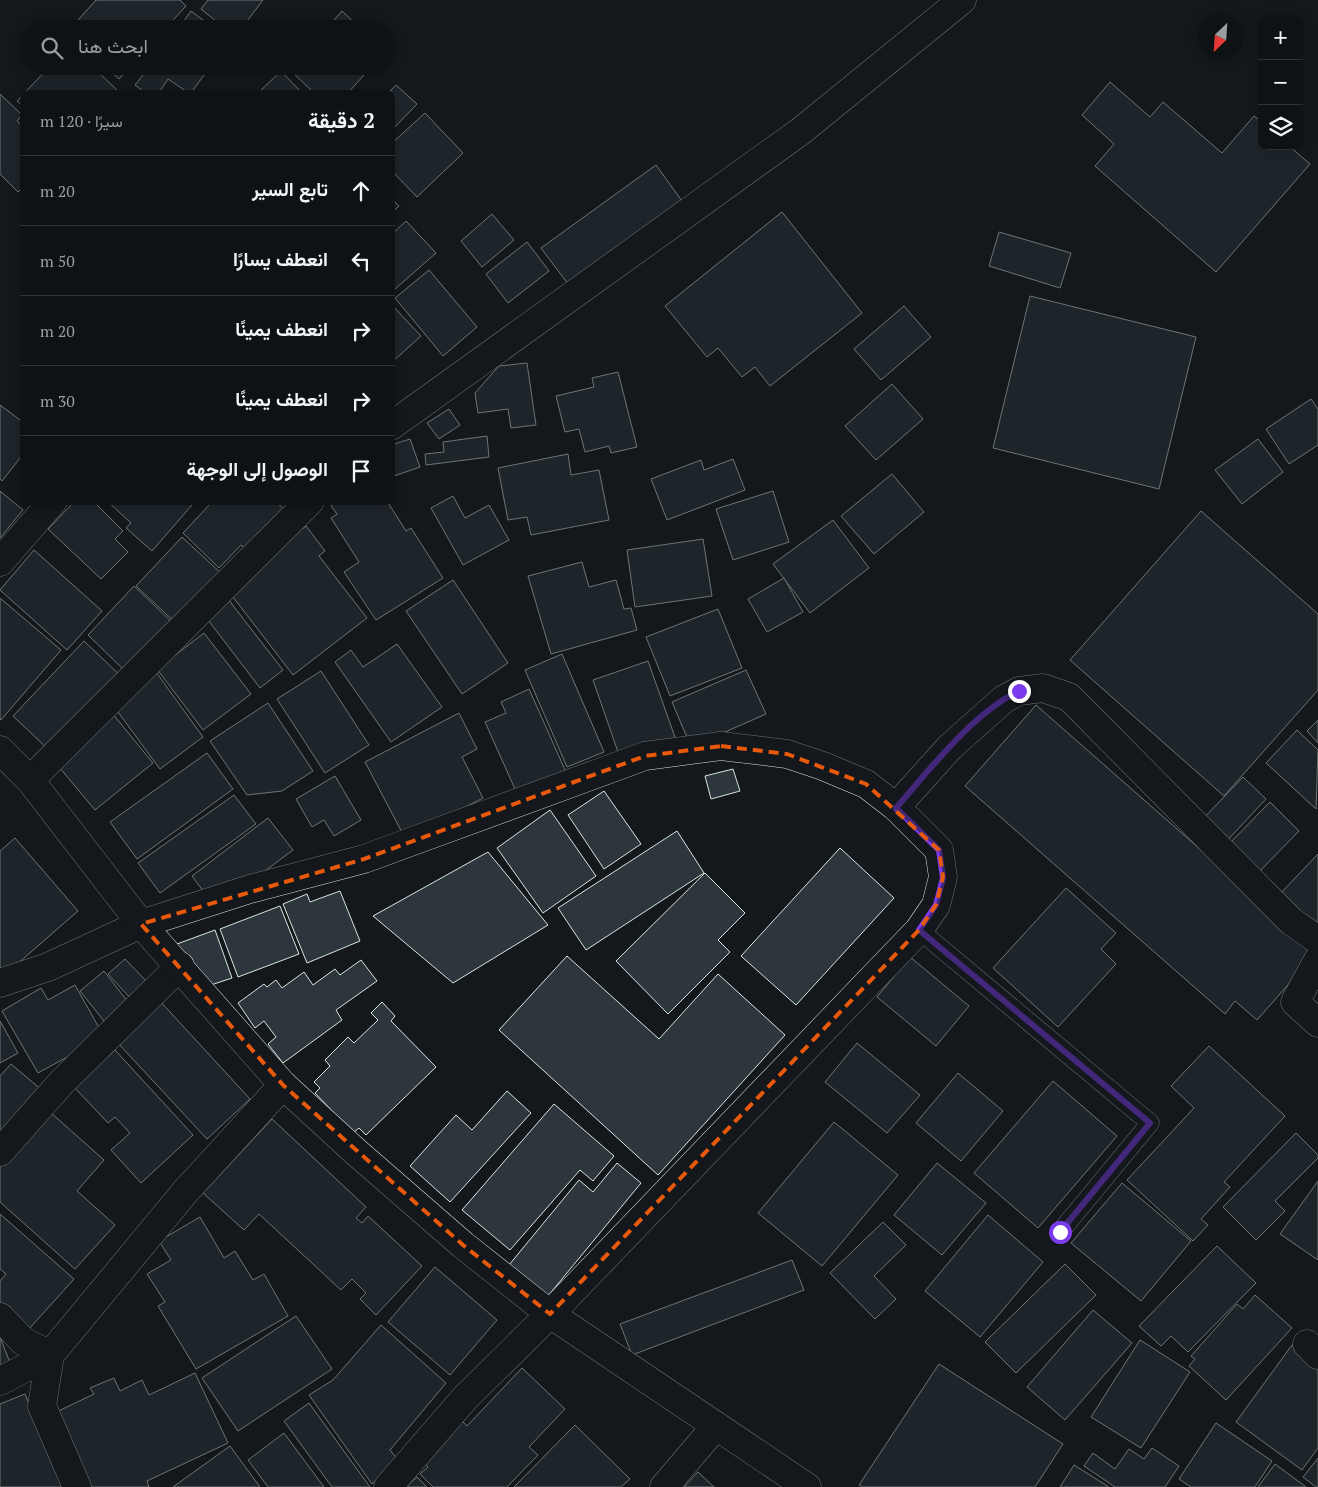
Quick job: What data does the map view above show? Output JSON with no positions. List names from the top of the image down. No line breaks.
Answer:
{"north":"bottom left","page":{"map_buttons":["+","−"],"search":"ابحث هنا","heading":["2 دقيقة","سيرًا · 120 m"],"list":[["تابع السير","20 m"],["انعطف يسارًا","50 m"],["انعطف يمينًا","20 m"],["انعطف يمينًا","30 m"],"الوصول إلى الوجهة"]}}
